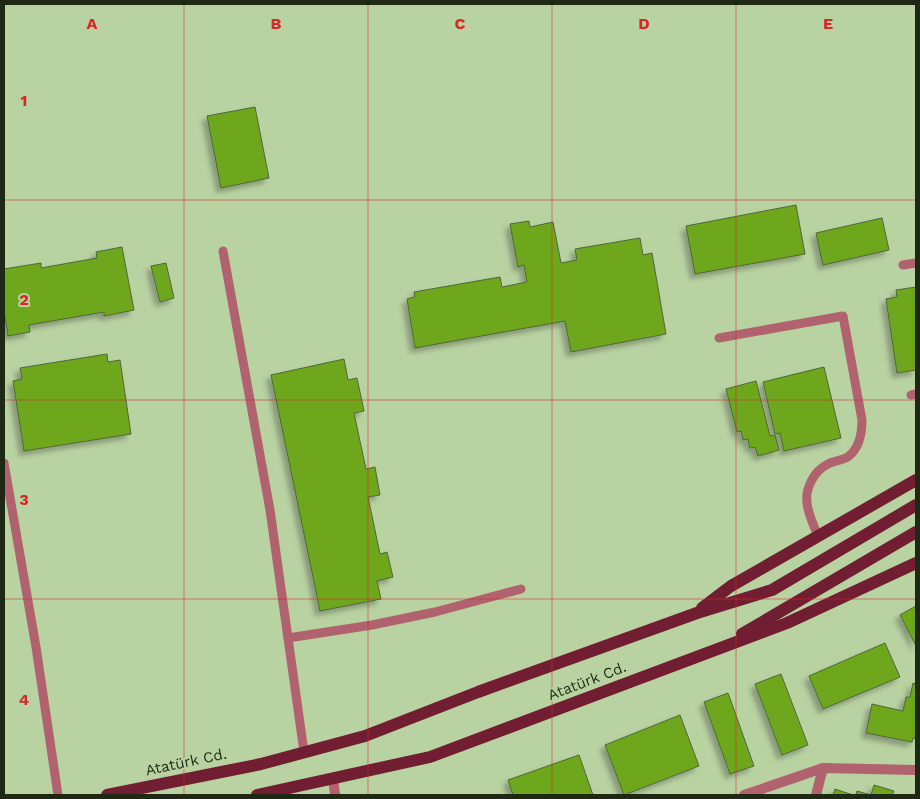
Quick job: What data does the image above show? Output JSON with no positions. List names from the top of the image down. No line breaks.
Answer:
{"streets":{"main road":["Atatürk Cd."]},"grid":{"columns":["A","B","C","D","E"],"rows":["1","2","3","4"]}}
